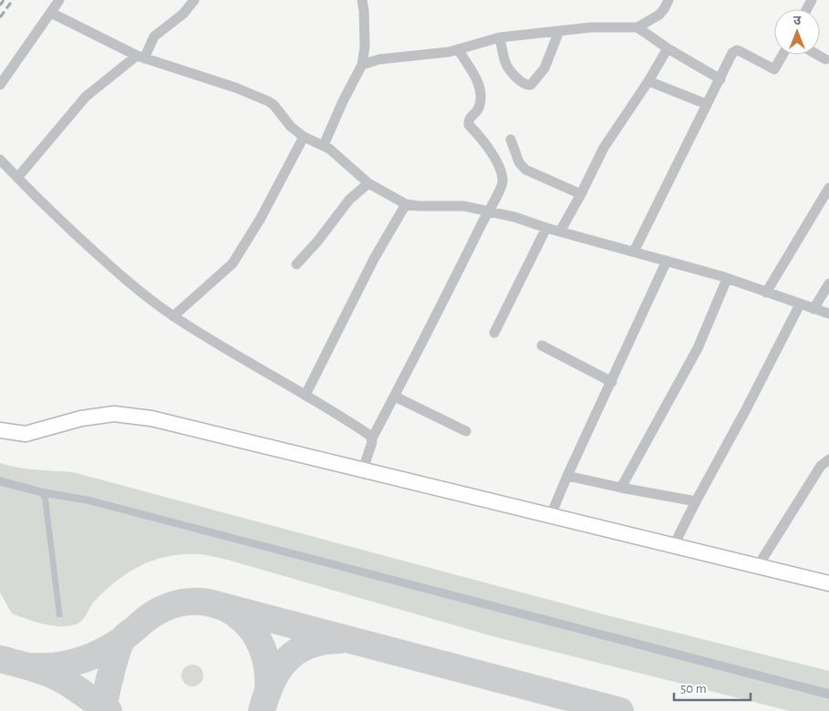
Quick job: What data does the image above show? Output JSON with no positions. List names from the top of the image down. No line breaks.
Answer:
{"scale_bar":"50 m","north":"top"}
